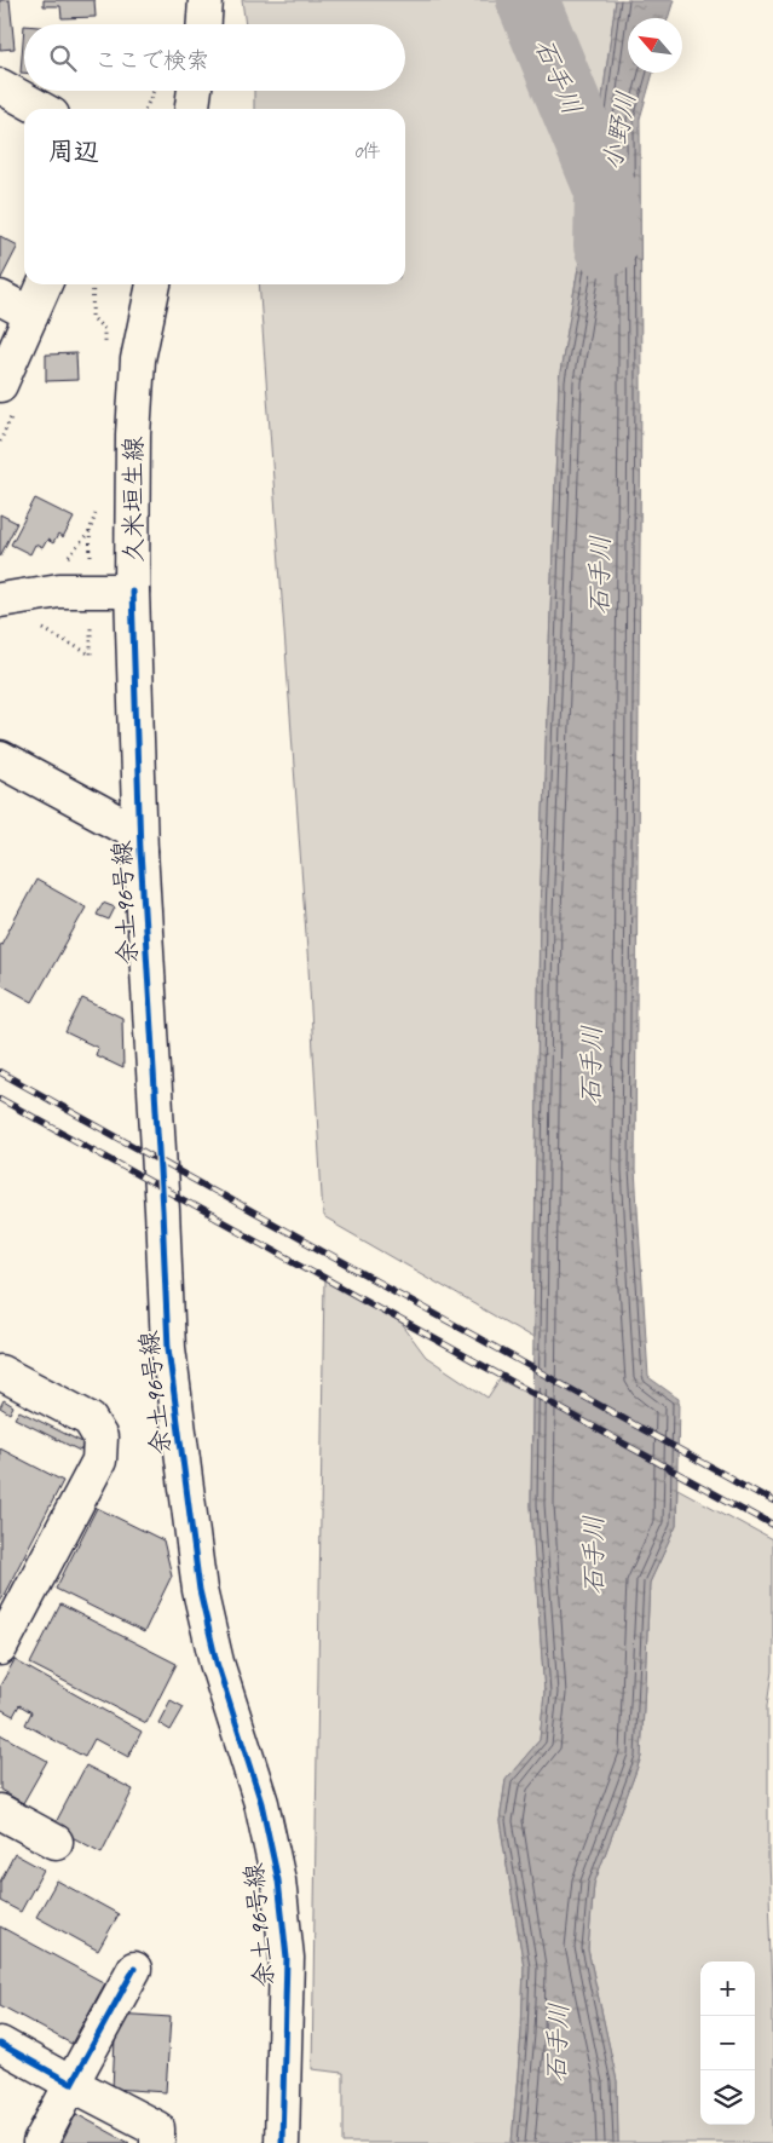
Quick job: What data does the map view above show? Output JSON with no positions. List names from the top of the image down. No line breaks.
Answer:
{"streets":{"street":["久米垣生線","余土96号線"]},"crossings":[["久米垣生線","余土96号線"]],"water":["石手川","小野川"],"north":"top left","page":{"search":"ここで検索","heading":["周辺","0件"],"map_buttons":["+","−"]}}
